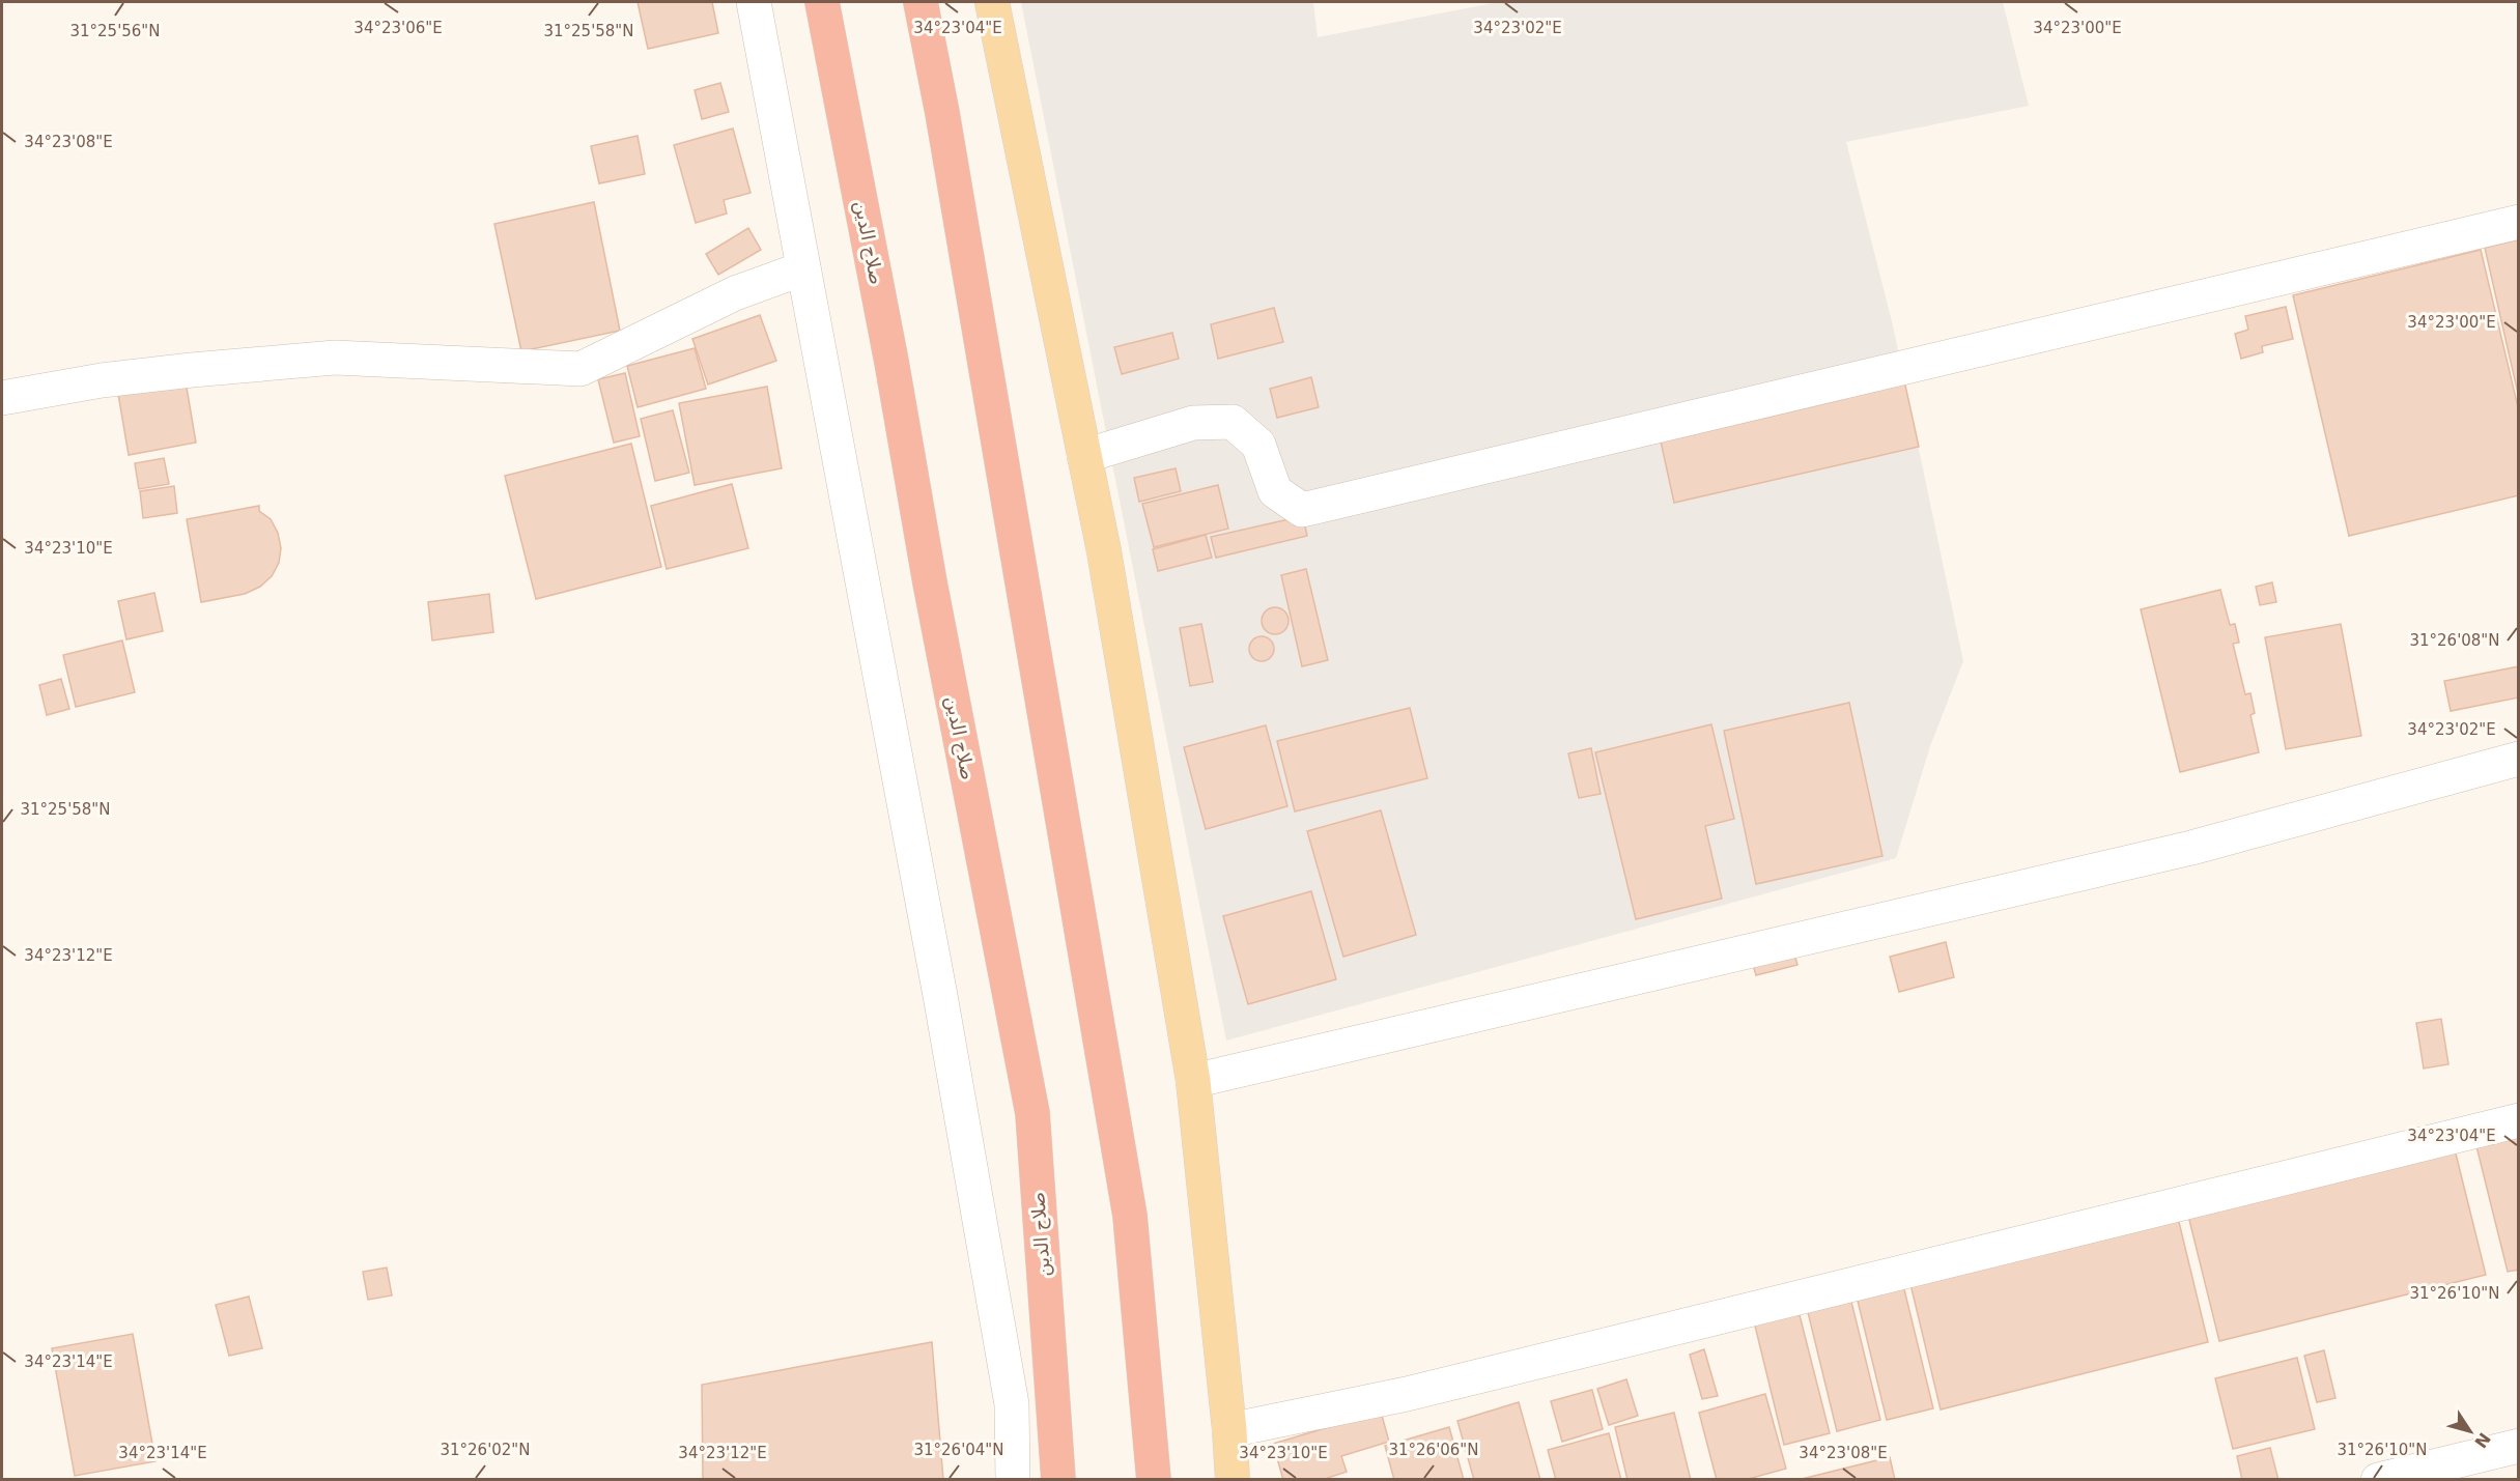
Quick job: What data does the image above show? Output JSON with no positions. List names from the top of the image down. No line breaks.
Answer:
{"streets":{"highway":["صلاح الدين"]},"north":"bottom right","coordinates":["34°23'06\"E","34°23'04\"E","34°23'02\"E","34°23'00\"E","31°25'58\"N","31°25'56\"N","34°23'08\"E","34°23'10\"E","31°26'08\"N","34°23'12\"E","31°26'10\"N","34°23'14\"E","31°26'02\"N","31°26'04\"N","31°26'06\"N"]}
